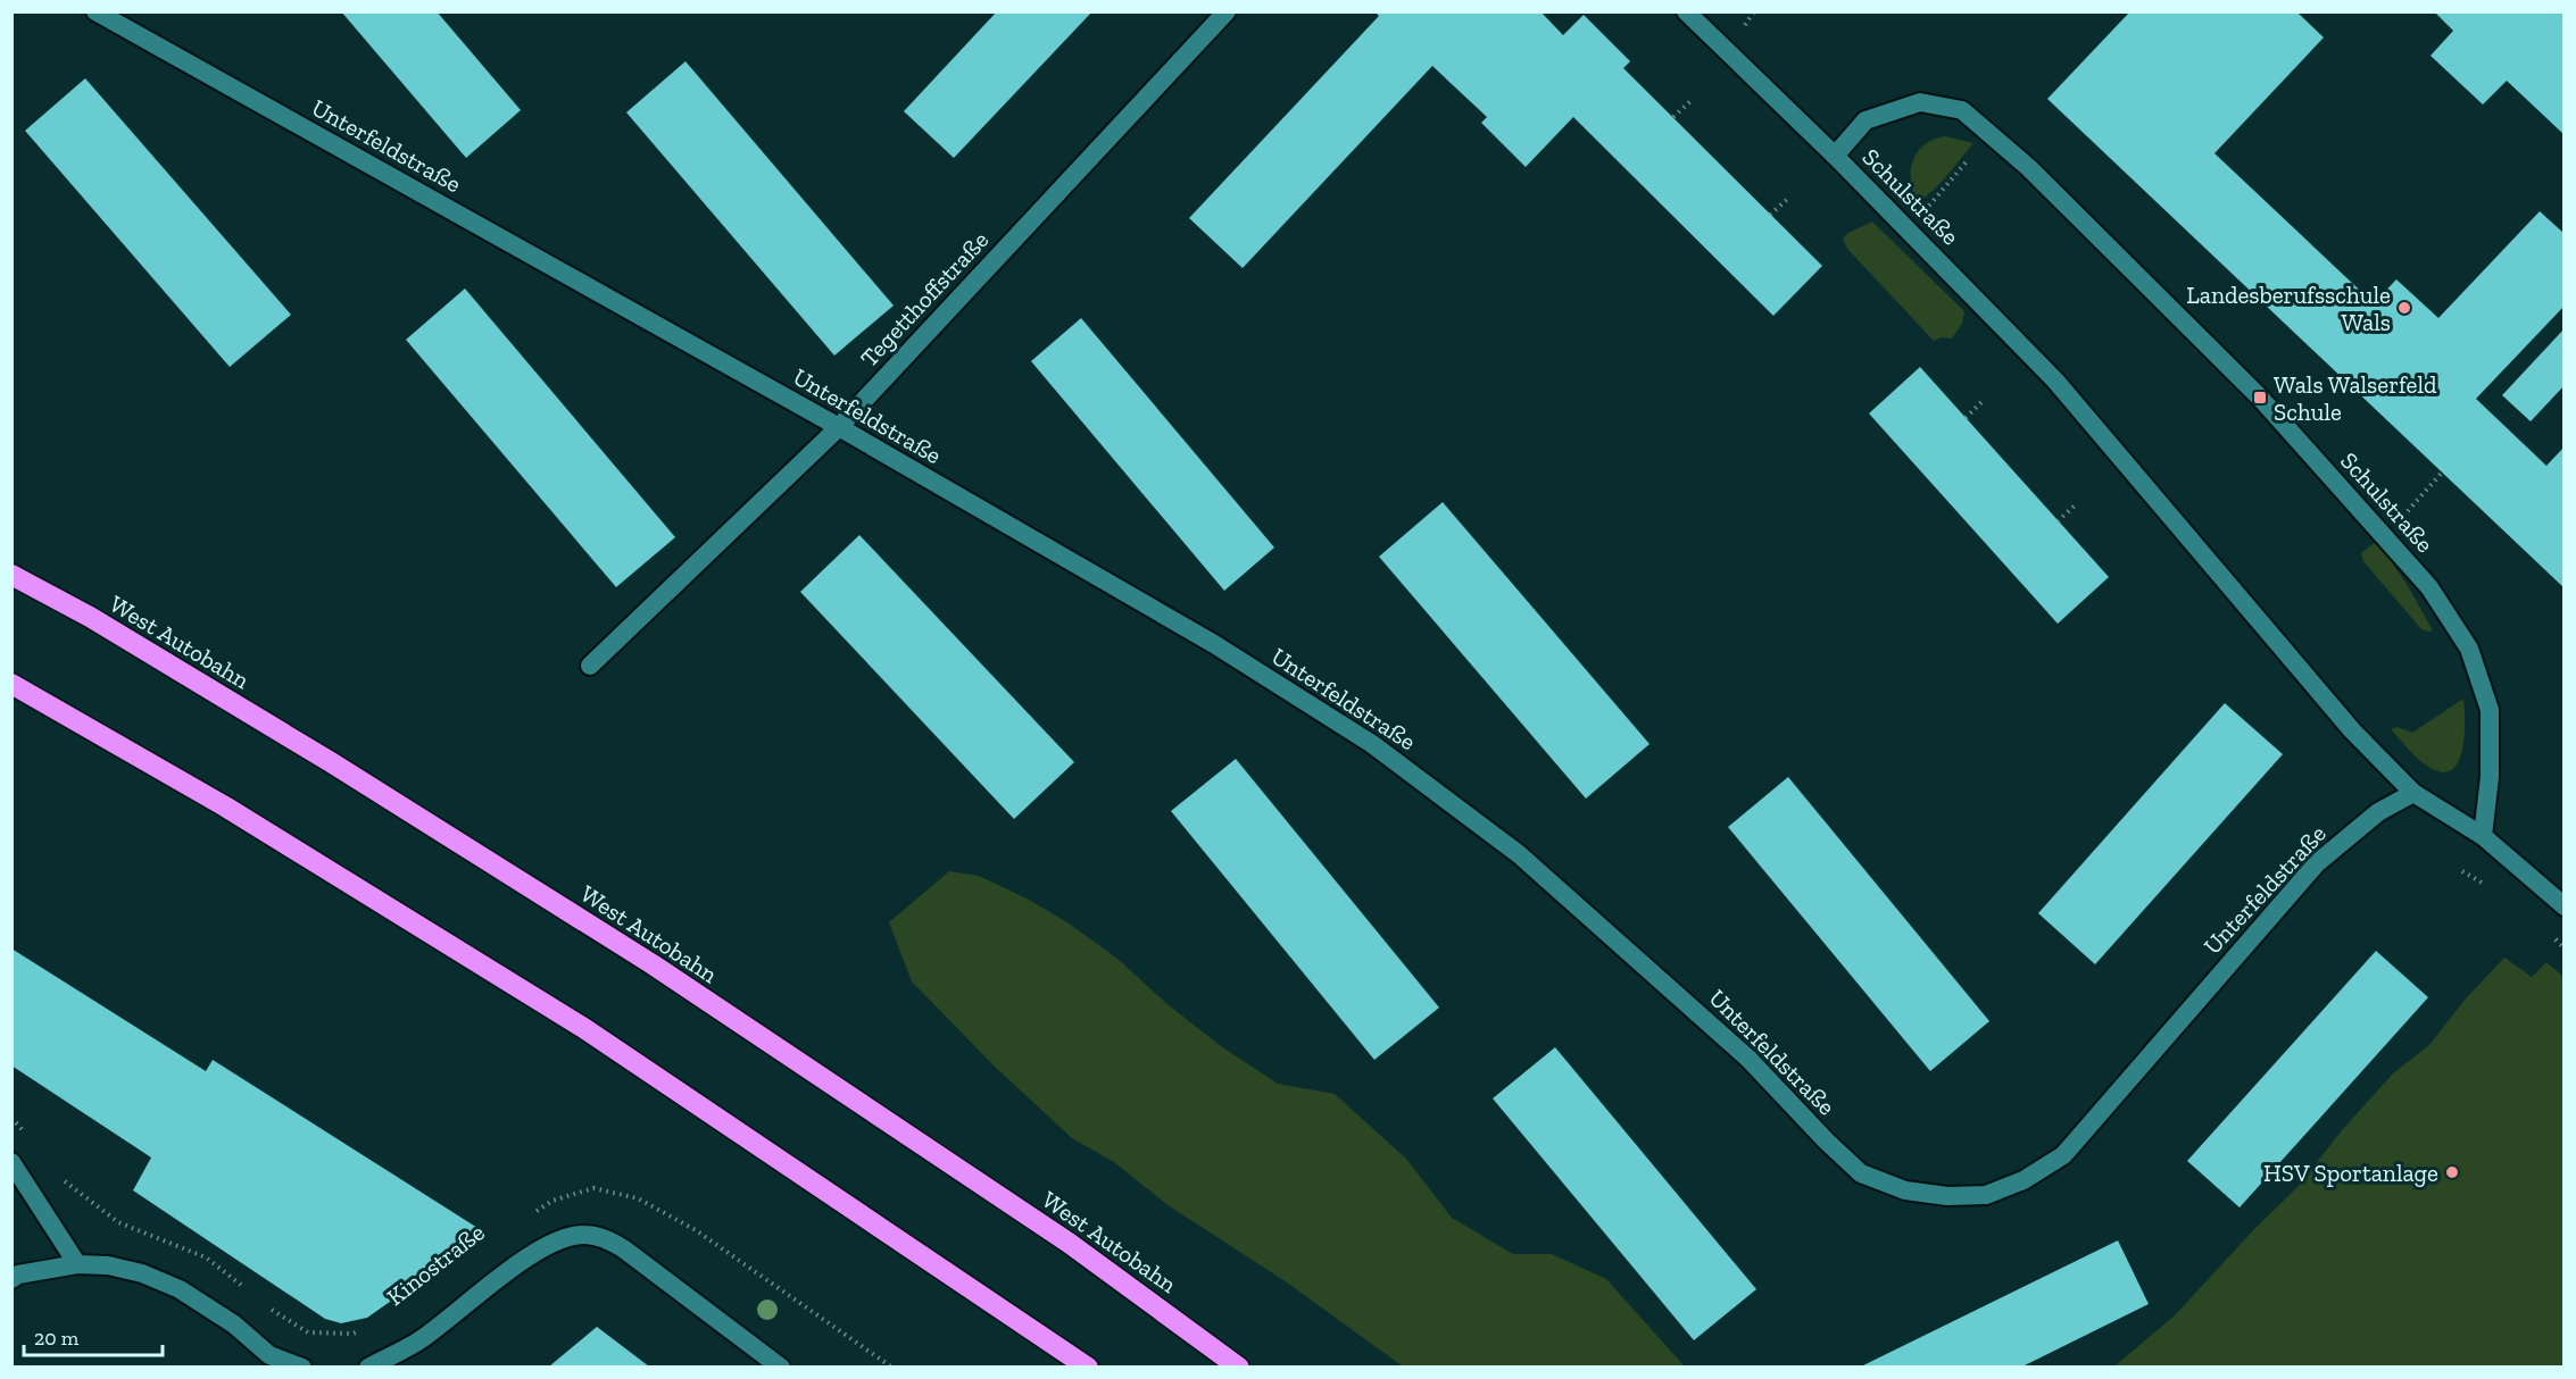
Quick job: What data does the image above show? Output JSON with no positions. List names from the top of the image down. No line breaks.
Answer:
{"streets":{"highway":["West Autobahn"],"street":["Unterfeldstraße","Schulstraße","Tegetthoffstraße"]},"crossings":[["Unterfeldstraße","Schulstraße"],["Unterfeldstraße","Tegetthoffstraße"]],"places":{"other":["Landesberufsschule Wals","HSV Sportanlage"],"transit":["Wals Walserfeld Schule"]},"scale_bar":"20 m"}
